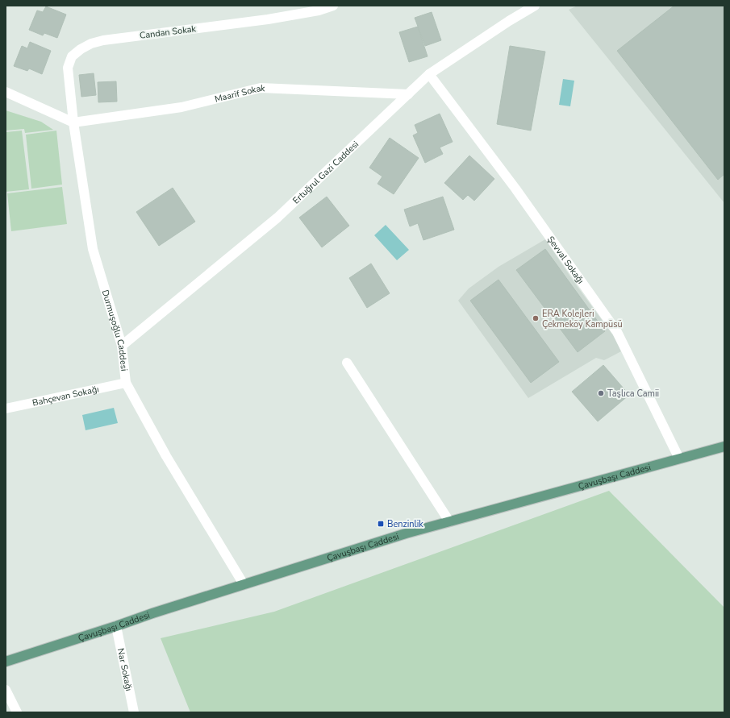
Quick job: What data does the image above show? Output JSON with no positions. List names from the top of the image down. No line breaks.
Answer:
{"streets":{"main road":["Çavuşbaşı Caddesi"],"street":["Candan Sokak","Maarif Sokak","Ertuğrul Gazi Caddesi","Şevval Sokağı","Durmuşoğlu Caddesi","Bahçevan Sokağı","Nar Sokağı"]},"crossings":[["Candan Sokak","Maarif Sokak"],["Candan Sokak","Durmuşoğlu Caddesi"],["Maarif Sokak","Ertuğrul Gazi Caddesi"],["Maarif Sokak","Durmuşoğlu Caddesi"],["Ertuğrul Gazi Caddesi","Şevval Sokağı"],["Ertuğrul Gazi Caddesi","Durmuşoğlu Caddesi"],["Şevval Sokağı","Çavuşbaşı Caddesi"],["Durmuşoğlu Caddesi","Bahçevan Sokağı"],["Durmuşoğlu Caddesi","Çavuşbaşı Caddesi"],["Çavuşbaşı Caddesi","Nar Sokağı"]],"places":{"other":["ERA Kolejleri Çekmeköy Kampüsü","Taşlıca Camii"],"transit":["Benzinlik"]}}
